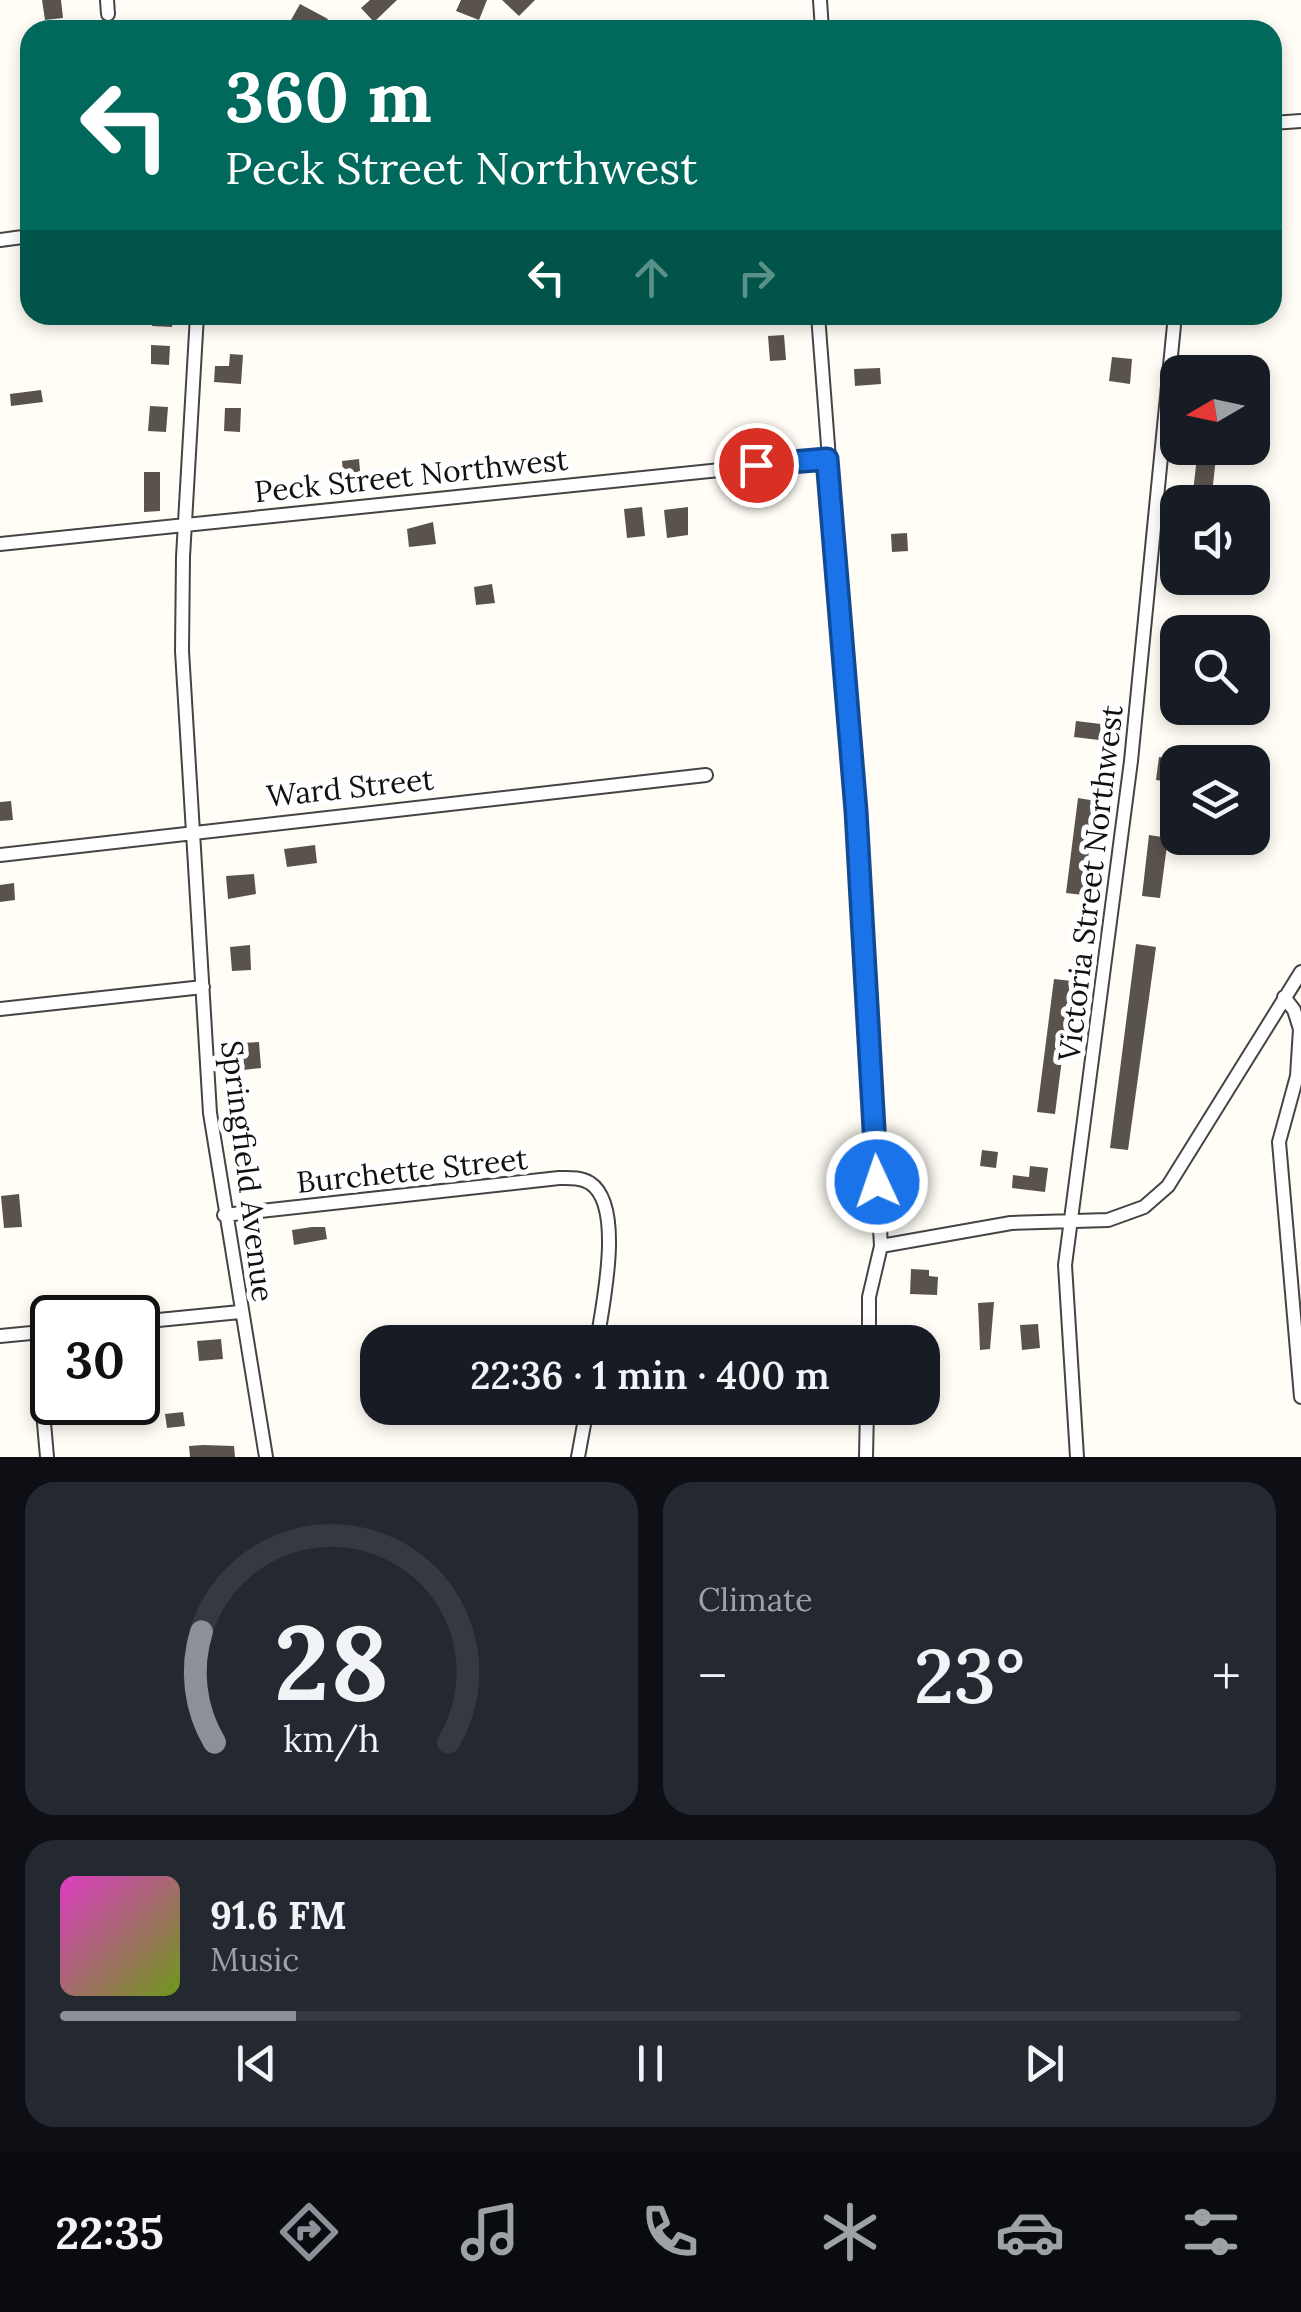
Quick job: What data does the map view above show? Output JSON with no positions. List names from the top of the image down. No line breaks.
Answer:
{"streets":{"street":["Peck Street Northwest","Ward Street","Victoria Street Northwest","Burchette Street","Springfield Avenue"]},"crossings":[["Peck Street Northwest","Springfield Avenue"],["Ward Street","Springfield Avenue"],["Burchette Street","Springfield Avenue"]],"north":"left","page":{"turn":["360 m","Peck Street Northwest"],"limit":"30","trip":"22:36 · 1 min · 400 m","tile":"Climate","heat":["−","23°","+"],"song":["91.6 FM","Music"],"tabs":"22:35","gauge":["28","km/h"]}}
